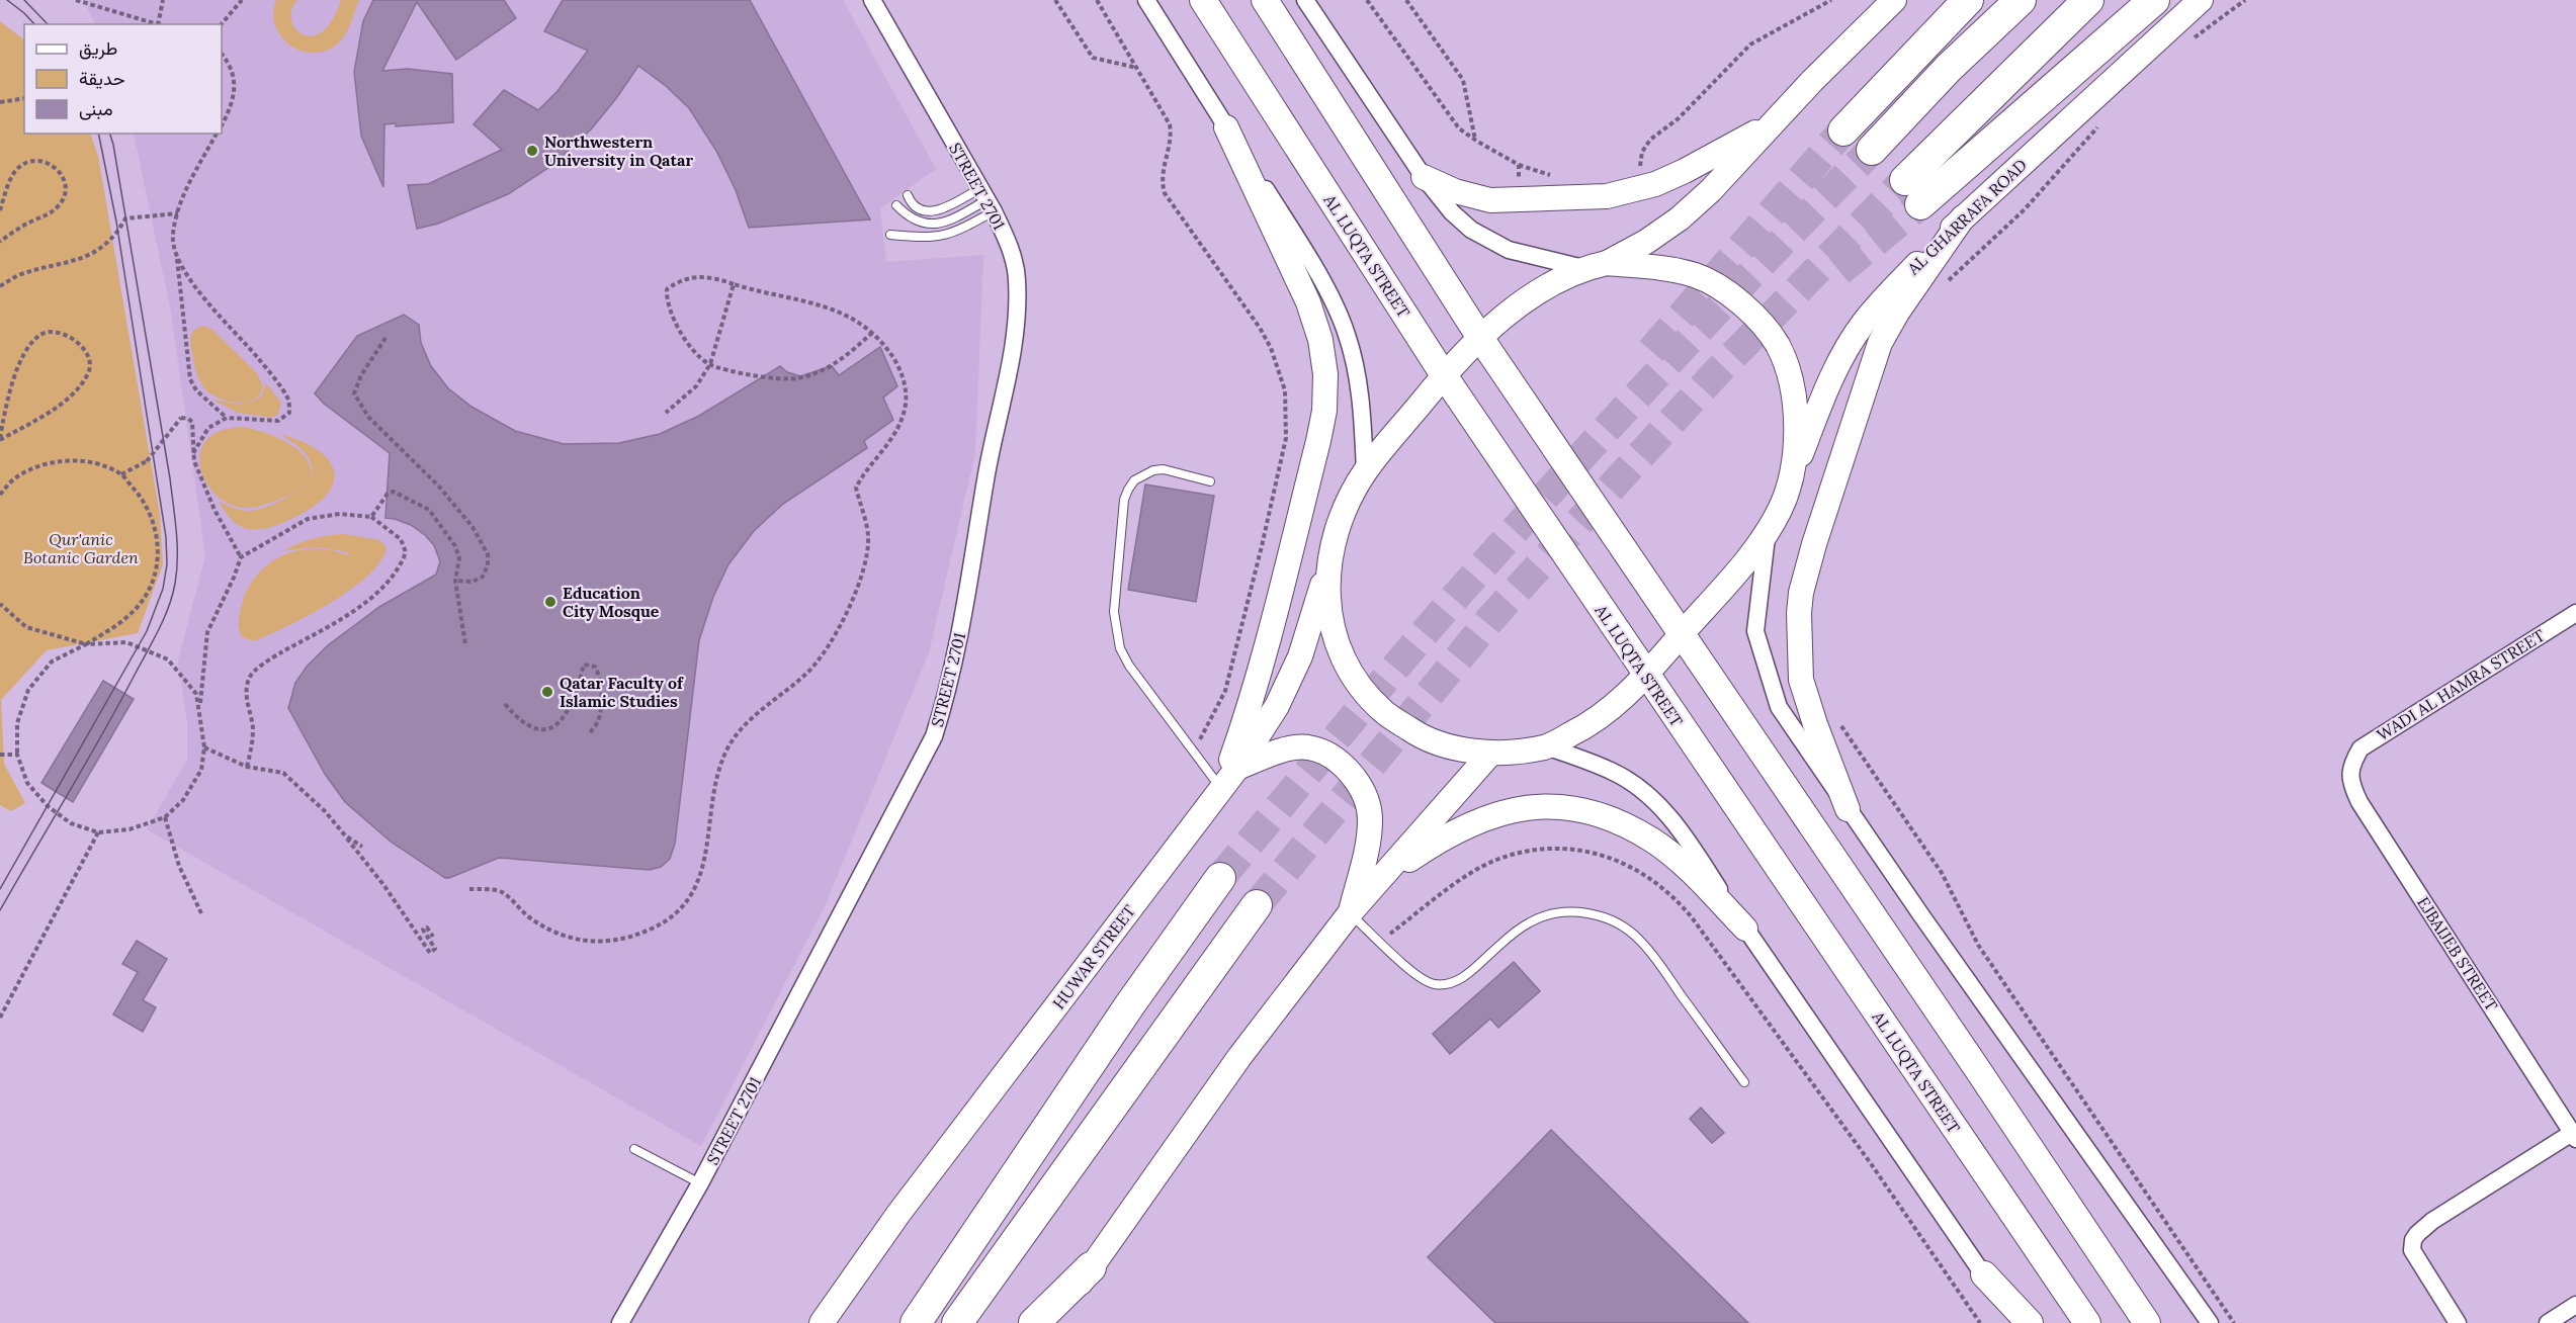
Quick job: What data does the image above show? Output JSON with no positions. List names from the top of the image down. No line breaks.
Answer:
{"streets":{"main road":["AL GHARRAFA ROAD","AL LUQTA STREET","HUWAR STREET"],"street":["STREET 2701","WADI AL HAMRA STREET","EJBAIJEB STREET"]},"crossings":[["AL GHARRAFA ROAD","AL LUQTA STREET"],["AL LUQTA STREET","HUWAR STREET"],["WADI AL HAMRA STREET","EJBAIJEB STREET"]],"parks":["Qur'anic Botanic Garden"],"places":["Northwestern University in Qatar","Education City Mosque","Qatar Faculty of Islamic Studies"],"legend":["طريق","حديقة","مبنى"]}
